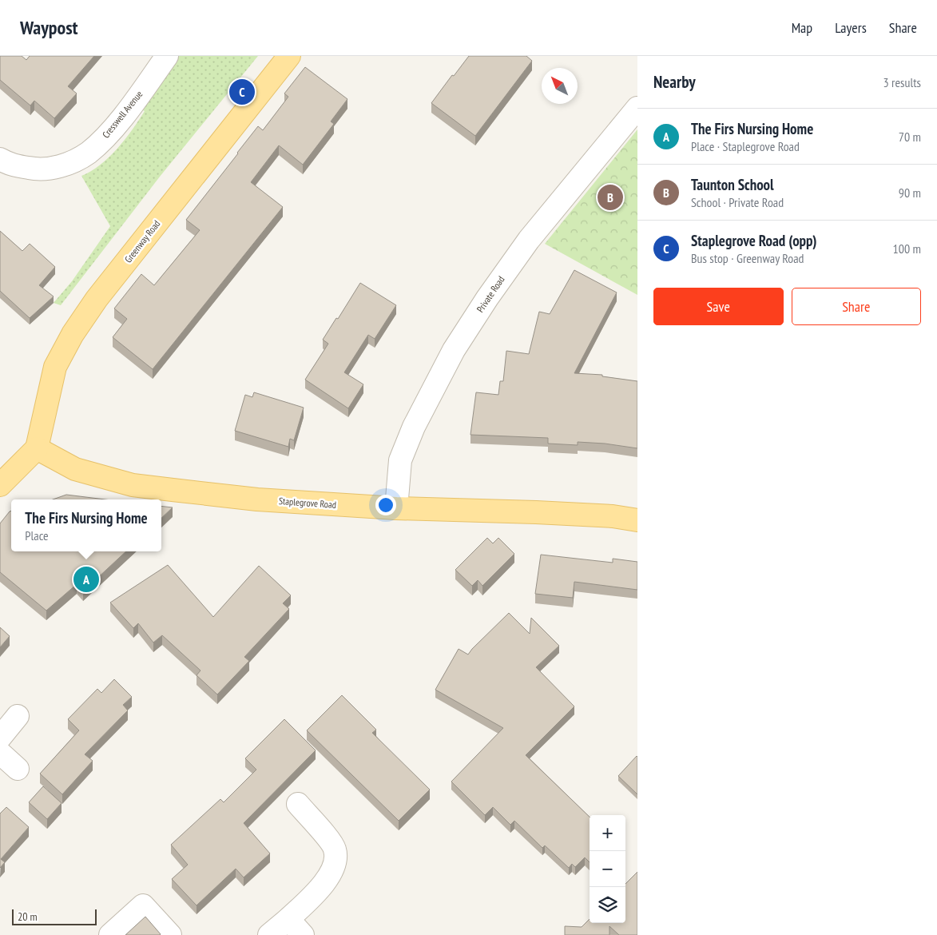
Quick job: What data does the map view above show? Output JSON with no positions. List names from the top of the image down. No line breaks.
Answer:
{"streets":{"main road":["Greenway Road","Staplegrove Road"],"street":["Cresswell Avenue","Private Road"]},"crossings":[["Greenway Road","Staplegrove Road"],["Private Road","Staplegrove Road"]],"scale_bar":"20 m","north":"top left","page":{"header":"Waypost","nav":["Map","Layers","Share"],"heading":["Nearby","3 results"],"pins":["C","B","A"],"list":[{"mark":"A","name":"The Firs Nursing Home","note":"Place · Staplegrove Road","value":"70 m"},{"mark":"B","name":"Taunton School","note":"School · Private Road","value":"90 m"},{"mark":"C","name":"Staplegrove Road (opp)","note":"Bus stop · Greenway Road","value":"100 m"}],"buttons":["Save","Share"],"popup":["The Firs Nursing Home","Place"],"map_buttons":["+","−"],"scale":"20 m"}}
